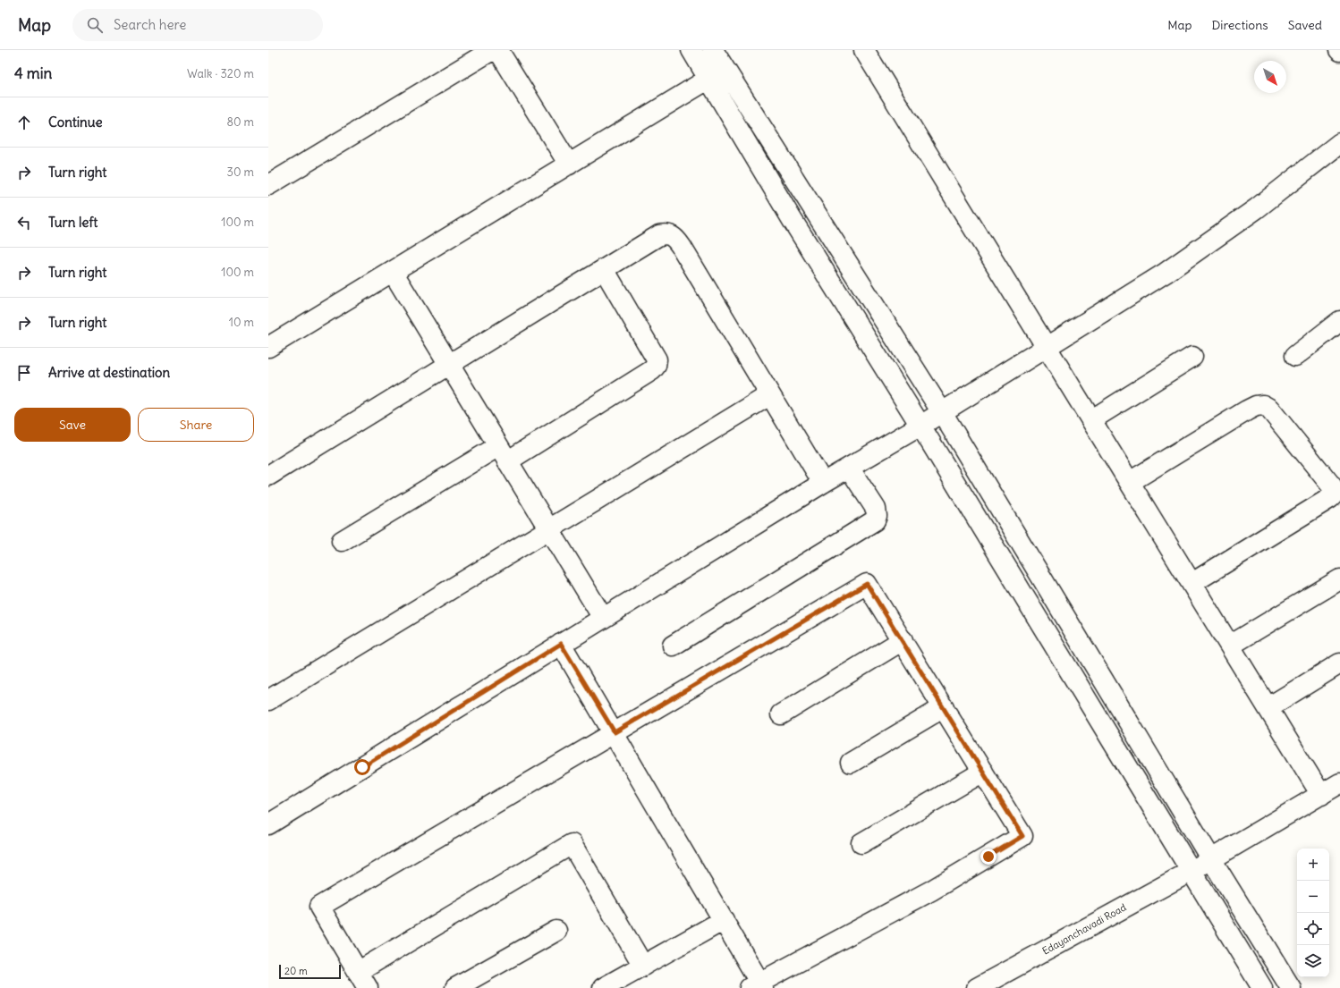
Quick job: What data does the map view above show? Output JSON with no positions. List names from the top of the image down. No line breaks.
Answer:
{"streets":{"street":["Edayanchavadi Road"]},"scale_bar":"20 m","north":"bottom right","page":{"header":"Map","search":"Search here","nav":["Map","Directions","Saved"],"heading":["4 min","Walk · 320 m"],"list":[["Continue","80 m"],["Turn right","30 m"],["Turn left","100 m"],["Turn right","100 m"],["Turn right","10 m"],"Arrive at destination"],"buttons":["Save","Share"],"map_buttons":["+","−"],"scale":"20 m"}}
